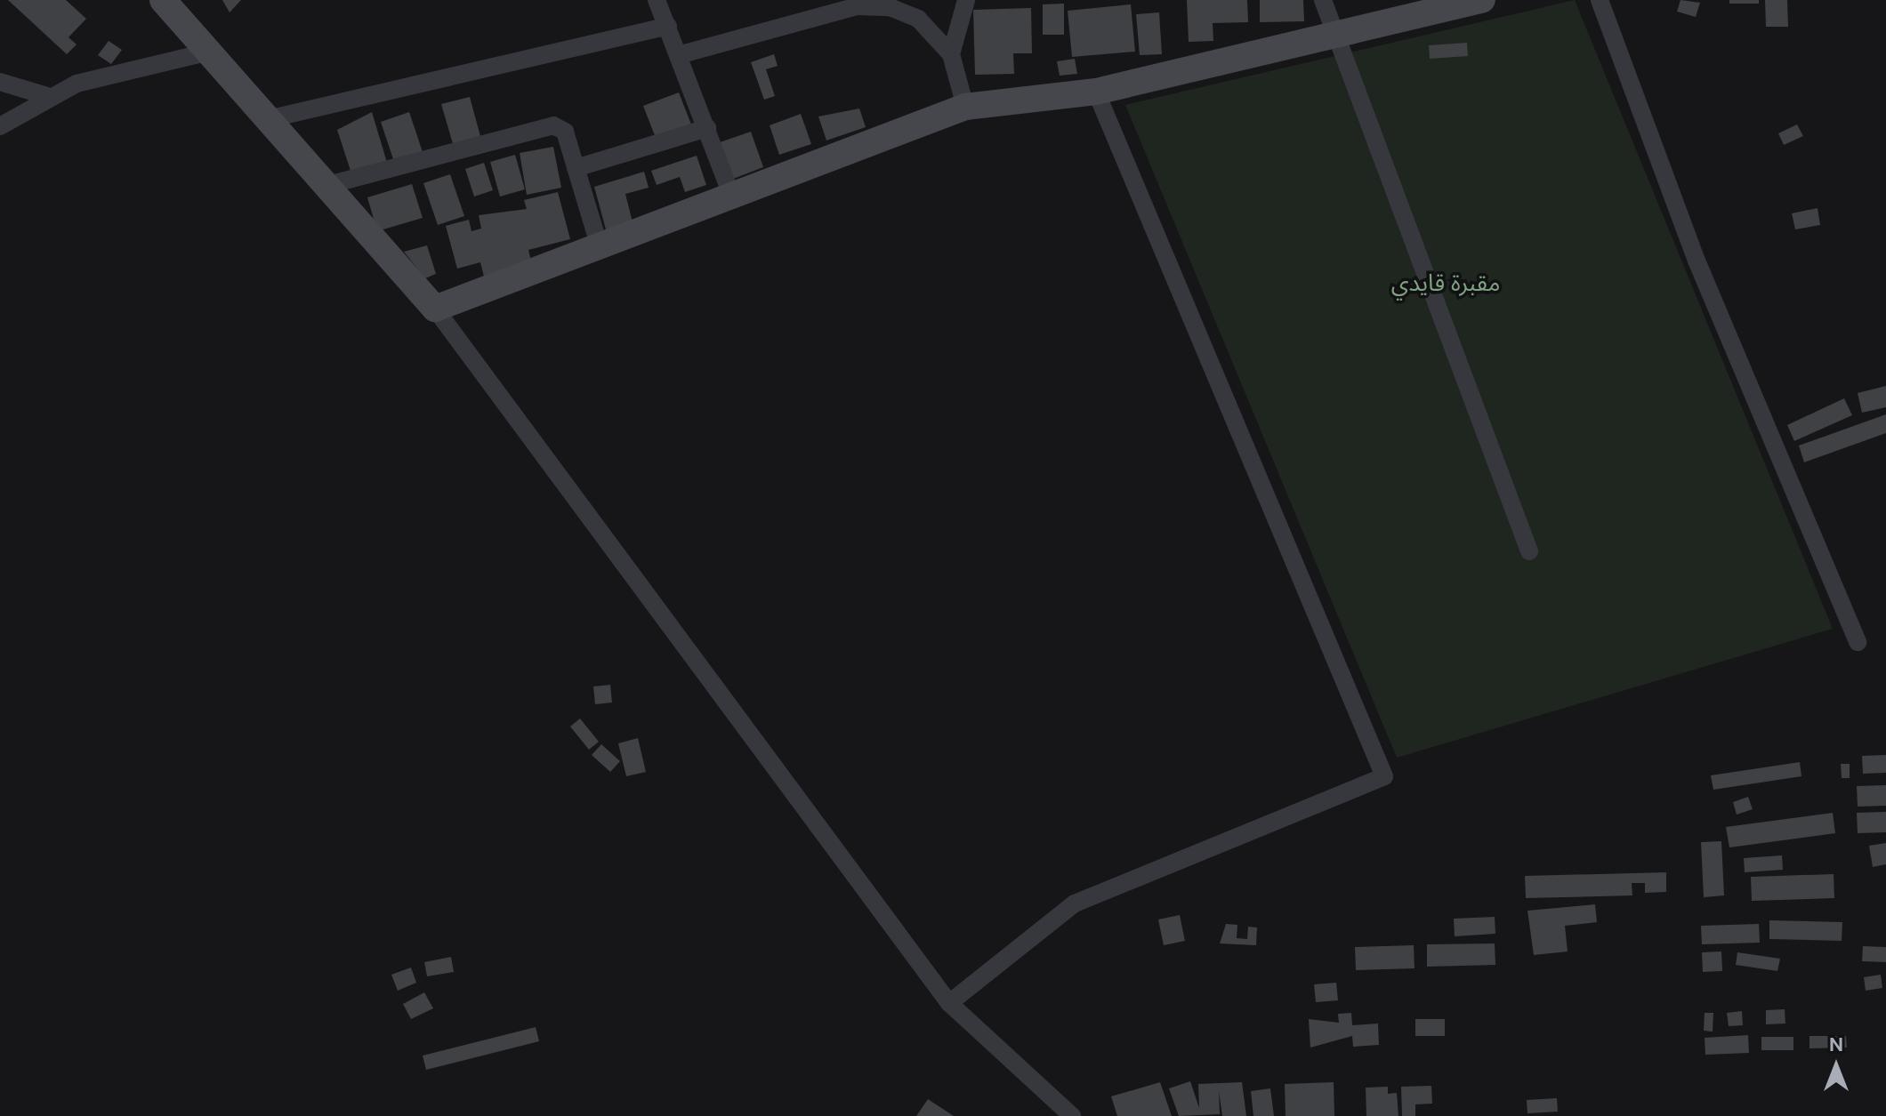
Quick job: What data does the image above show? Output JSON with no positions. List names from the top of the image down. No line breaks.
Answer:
{"parks":["مقبرة قايدي"],"north":"top"}
